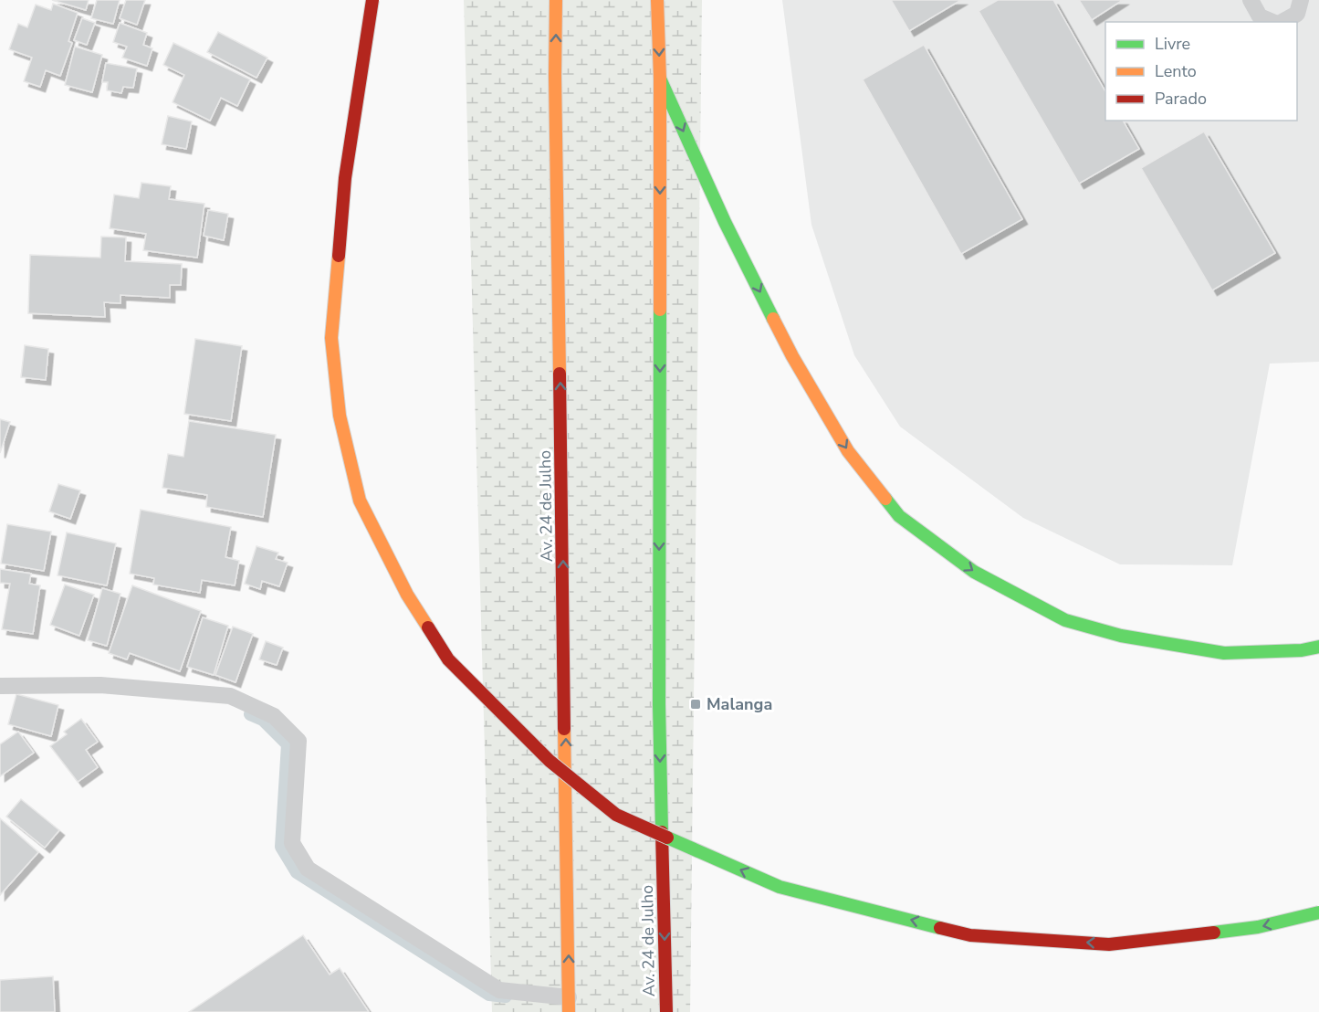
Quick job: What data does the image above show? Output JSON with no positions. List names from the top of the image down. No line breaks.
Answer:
{"streets":{"main road":["Av. 24 de Julho"]},"places":{"transit":["Malanga"]},"legend":["Livre","Lento","Parado"]}
